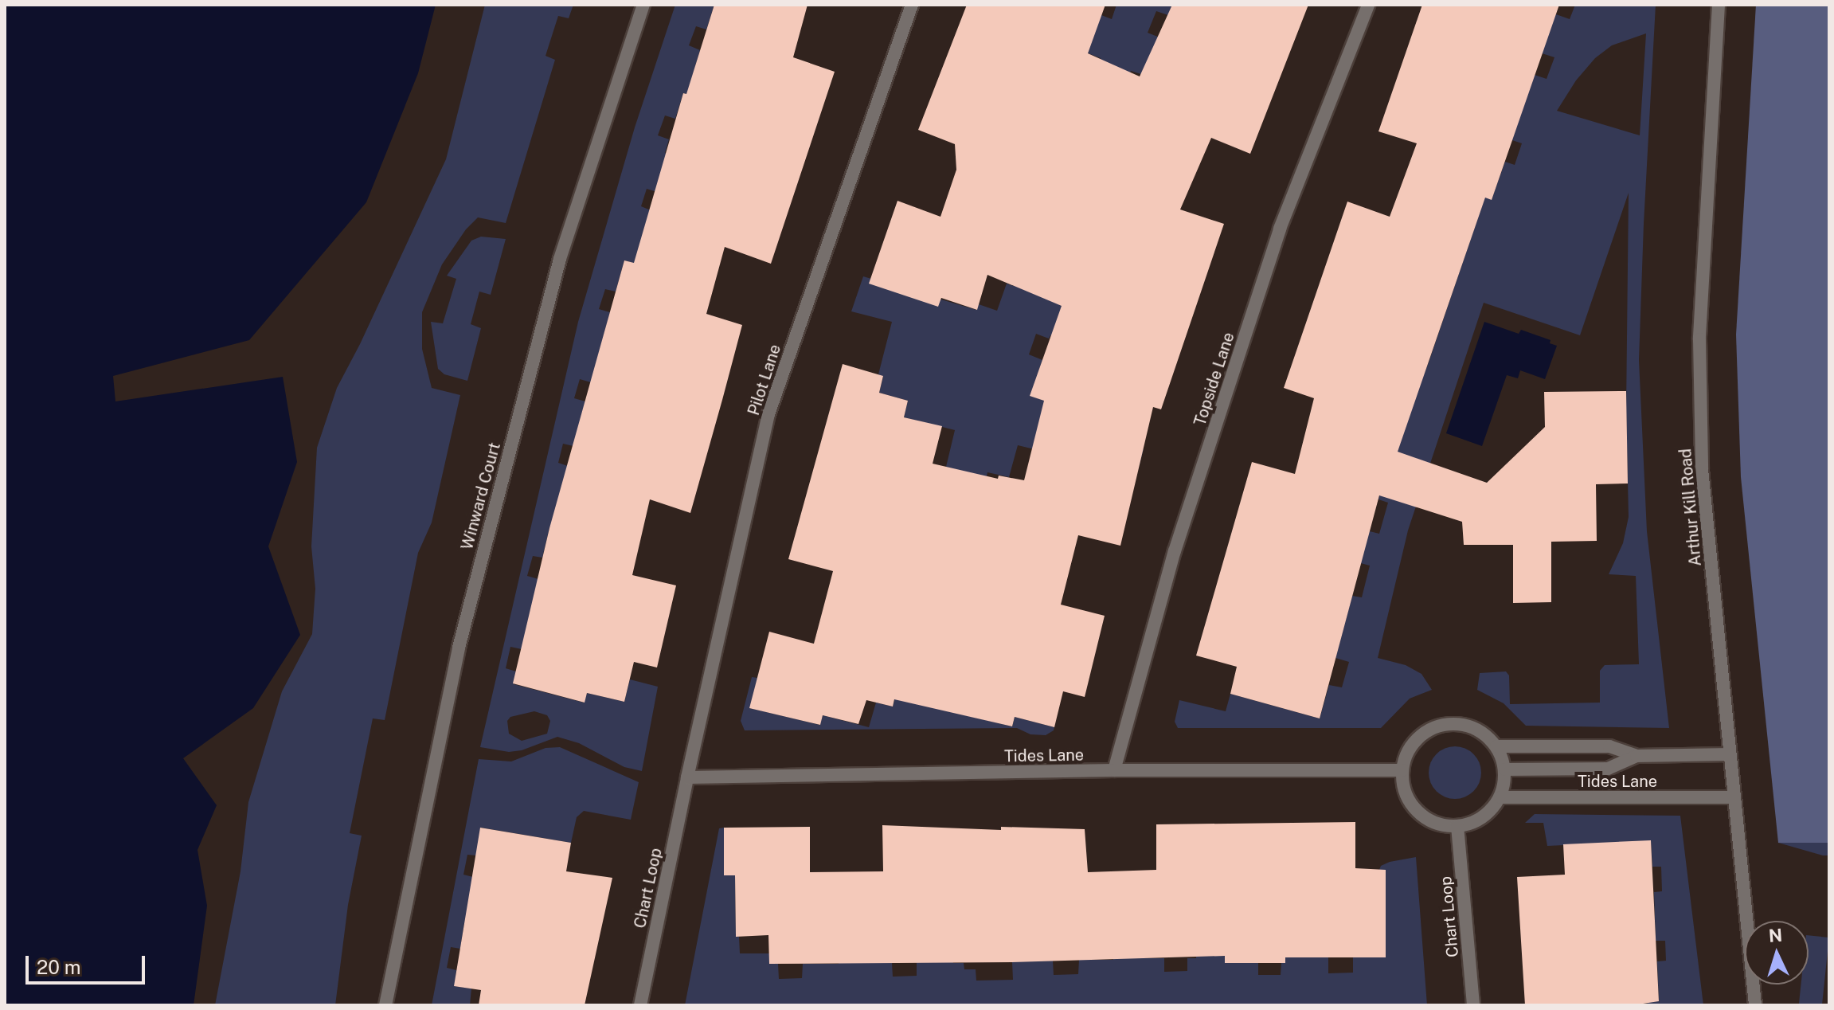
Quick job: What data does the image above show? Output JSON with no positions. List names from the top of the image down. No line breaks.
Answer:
{"streets":{"street":["Topside Lane","Pilot Lane","Winward Court","Arthur Kill Road","Tides Lane","Chart Loop"]},"crossings":[["Topside Lane","Tides Lane"],["Pilot Lane","Tides Lane"],["Pilot Lane","Chart Loop"],["Arthur Kill Road","Tides Lane"],["Tides Lane","Chart Loop"]],"scale_bar":"20 m","north":"top"}
